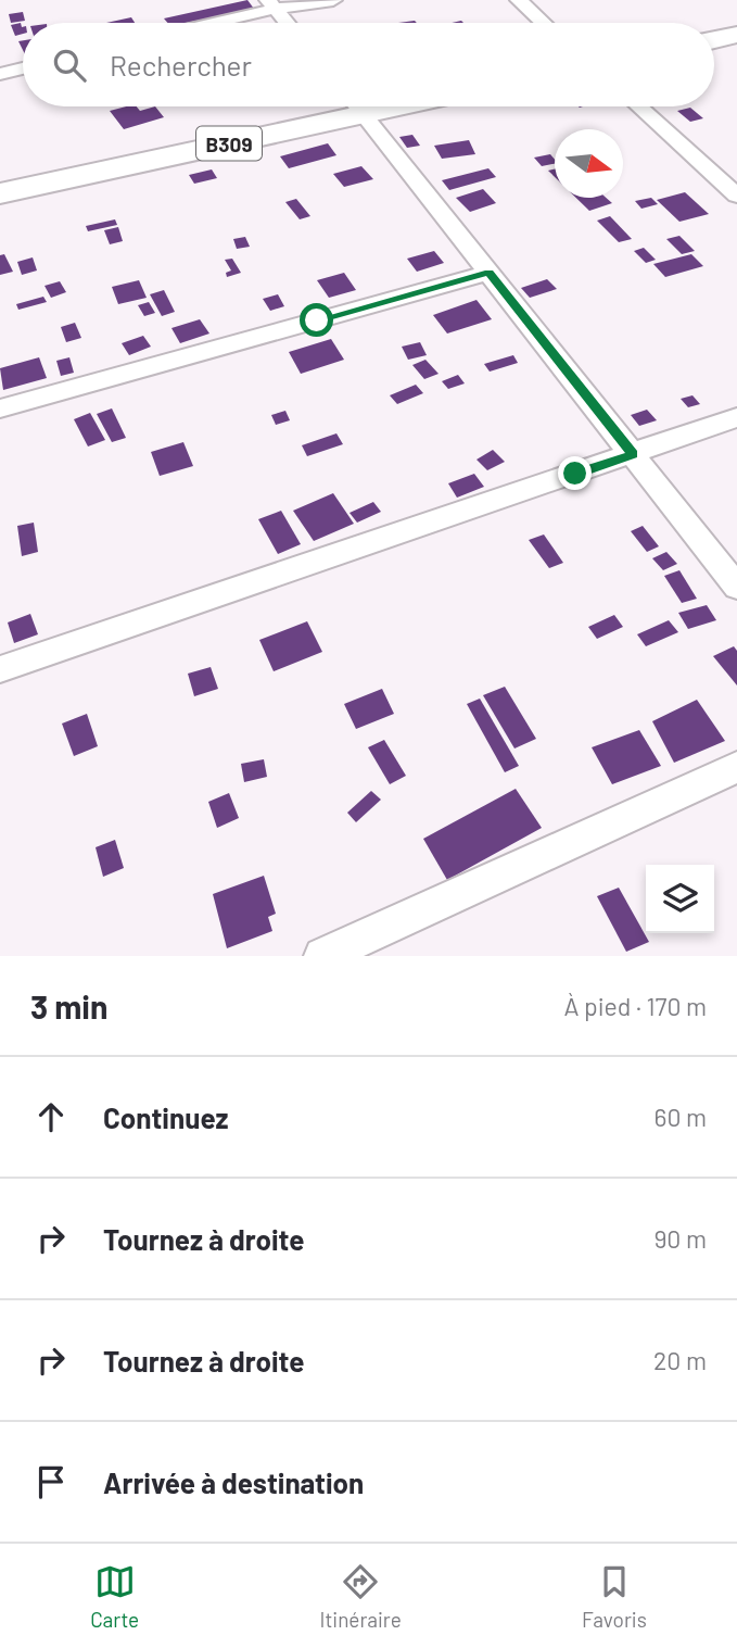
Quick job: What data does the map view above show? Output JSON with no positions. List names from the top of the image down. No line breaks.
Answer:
{"streets":{"main road":["B309"]},"north":"right","page":{"search":"Rechercher","heading":["3 min","À pied · 170 m"],"list":[["Continuez","60 m"],["Tournez à droite","90 m"],["Tournez à droite","20 m"],"Arrivée à destination"],"nav":["Carte","Itinéraire","Favoris"]}}
